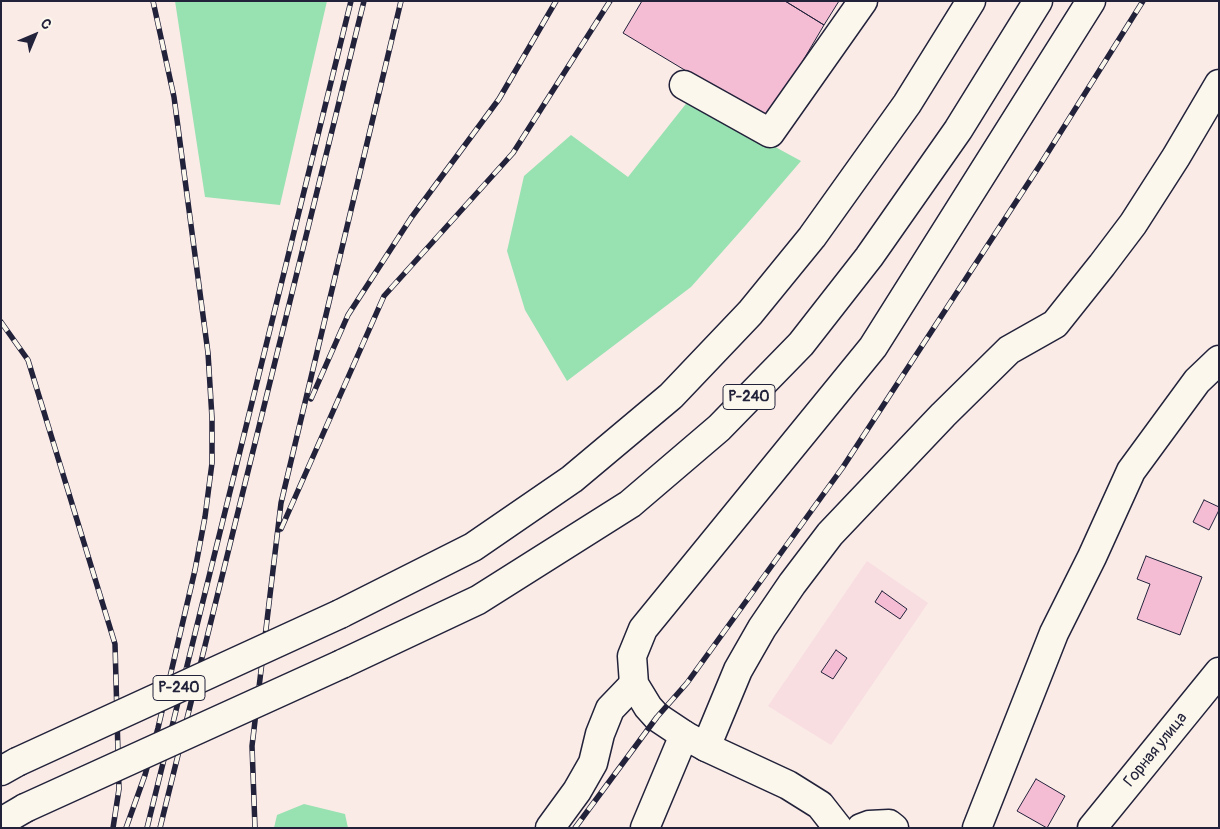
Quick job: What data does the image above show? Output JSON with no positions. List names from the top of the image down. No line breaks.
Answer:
{"streets":{"main road":["Р-240","Горная улица"]},"north":"top right"}
